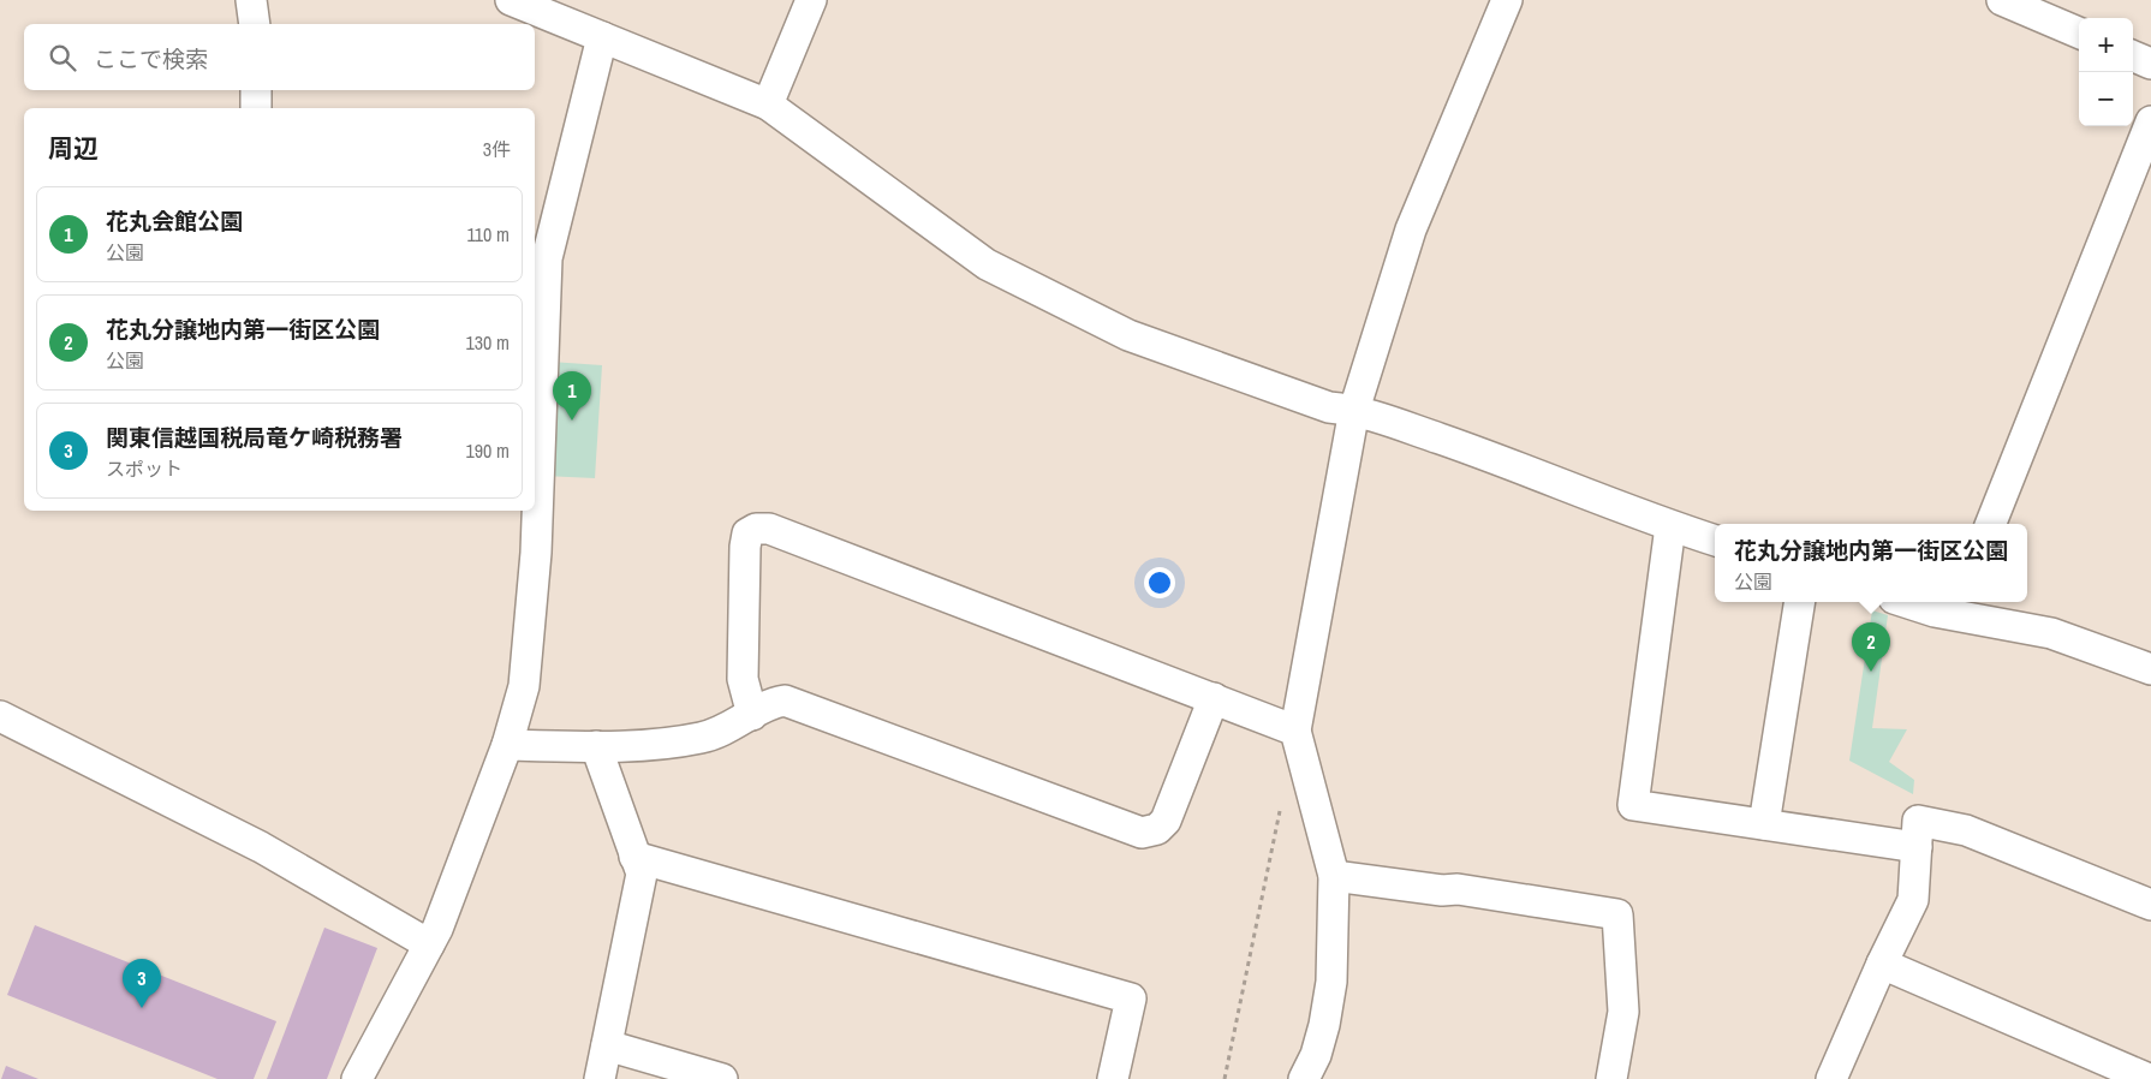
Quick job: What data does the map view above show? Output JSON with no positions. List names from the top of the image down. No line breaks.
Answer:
{"page":{"map_buttons":["+","−"],"search":"ここで検索","heading":["周辺","3件"],"list":[{"mark":"1","name":"花丸会館公園","note":"公園","value":"110 m"},{"mark":"2","name":"花丸分譲地内第一街区公園","note":"公園","value":"130 m"},{"mark":"3","name":"関東信越国税局竜ケ崎税務署","note":"スポット","value":"190 m"}],"pins":["1","2","3"],"popup":["花丸分譲地内第一街区公園","公園"]}}
